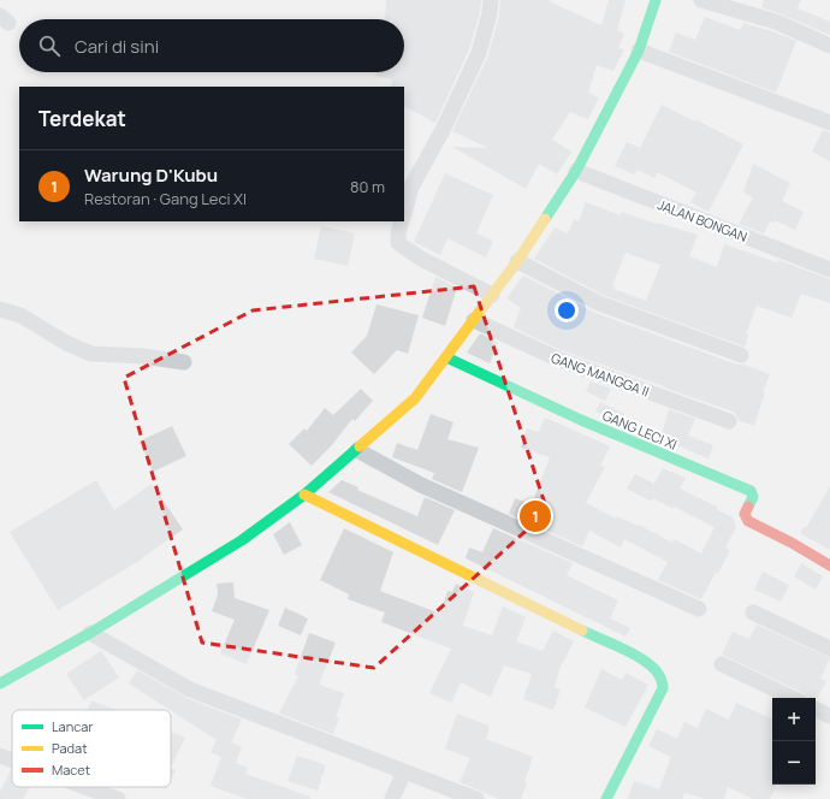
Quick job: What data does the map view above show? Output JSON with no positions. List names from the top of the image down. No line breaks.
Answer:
{"streets":{"street":["JALAN BONGAN","GANG MANGGA II","GANG LECI XI"]},"legend":["Lancar","Padat","Macet"],"page":{"search":"Cari di sini","heading":"Terdekat","list":[{"mark":"1","name":"Warung D'Kubu","note":"Restoran · Gang Leci XI","value":"80 m"}],"pins":"1","map_buttons":["+","−"]}}
